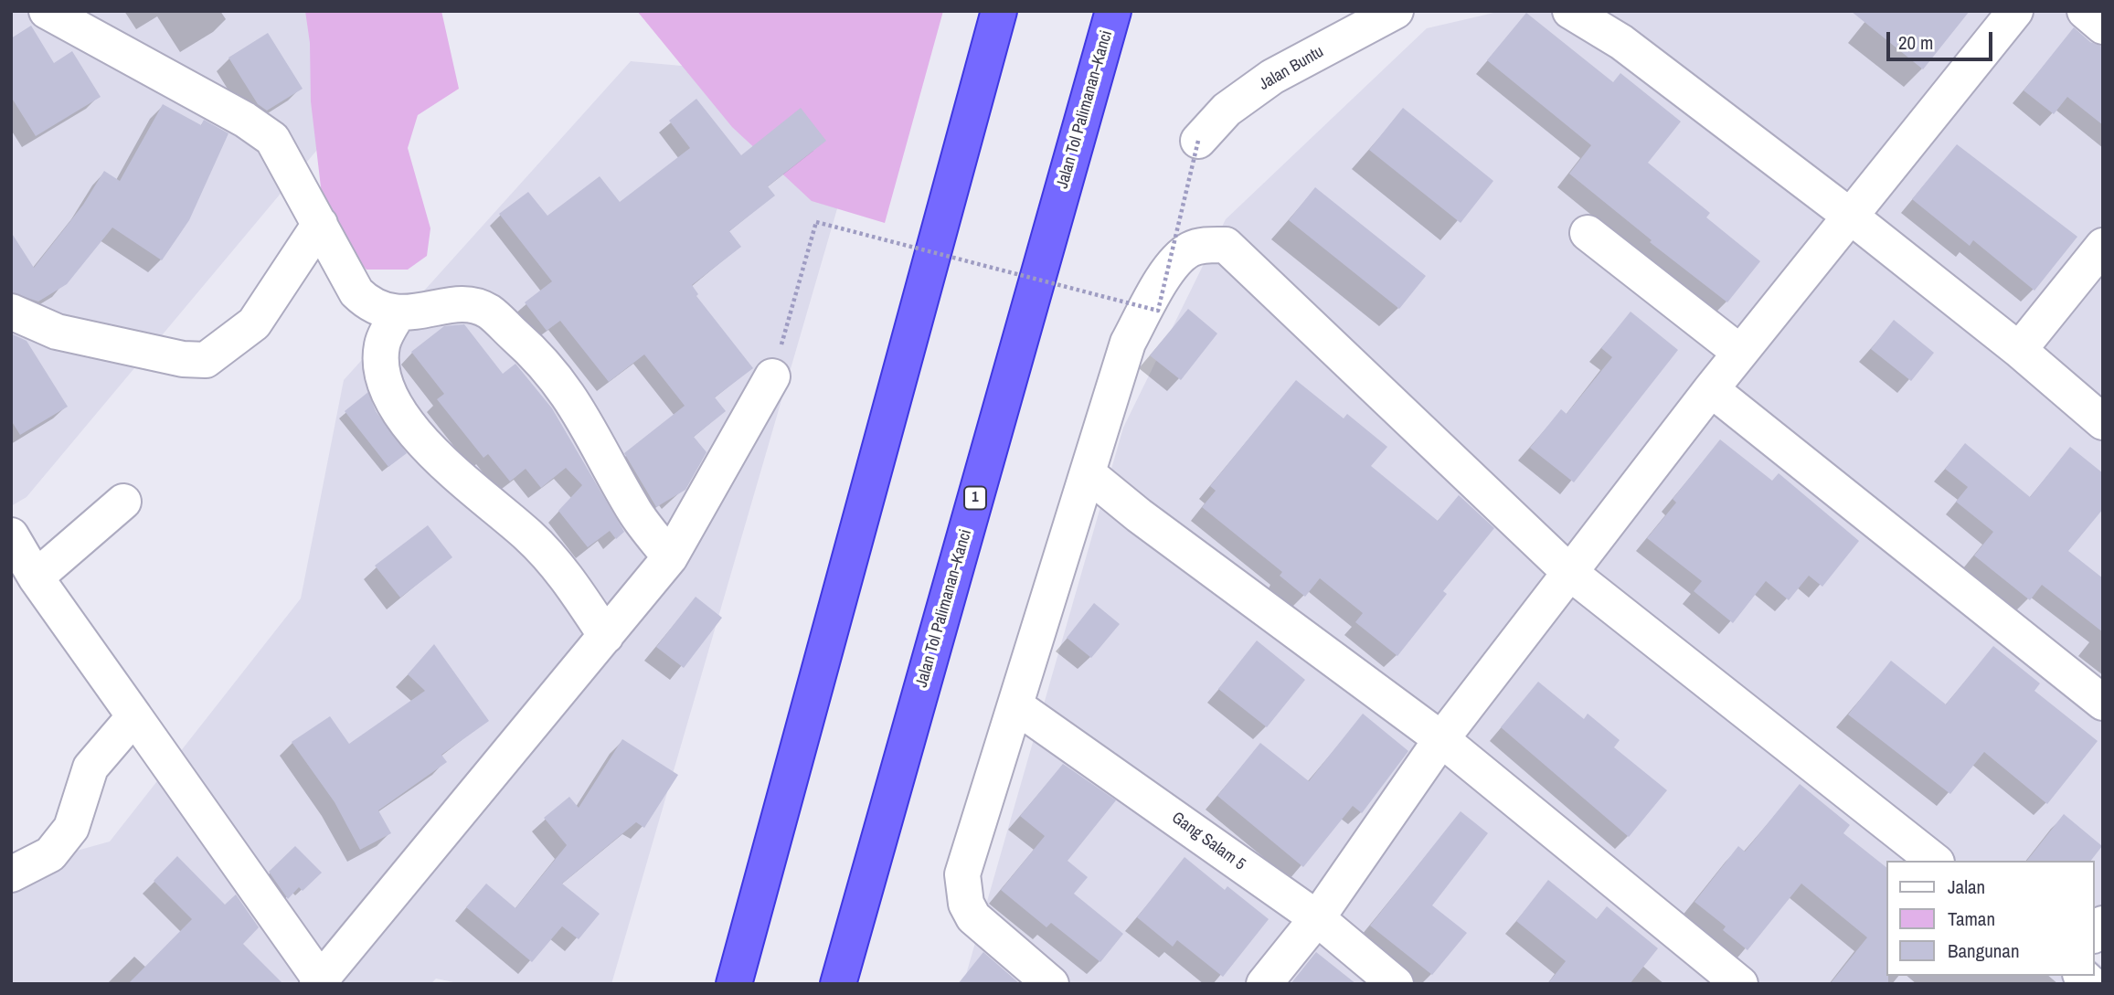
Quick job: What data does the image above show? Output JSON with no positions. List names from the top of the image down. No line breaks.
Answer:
{"streets":{"highway":["Jalan Tol Palimanan–Kanci","1"],"street":["Jalan Buntu","Gang Salam 5"]},"legend":["Jalan","Taman","Bangunan"],"scale_bar":"20 m"}
